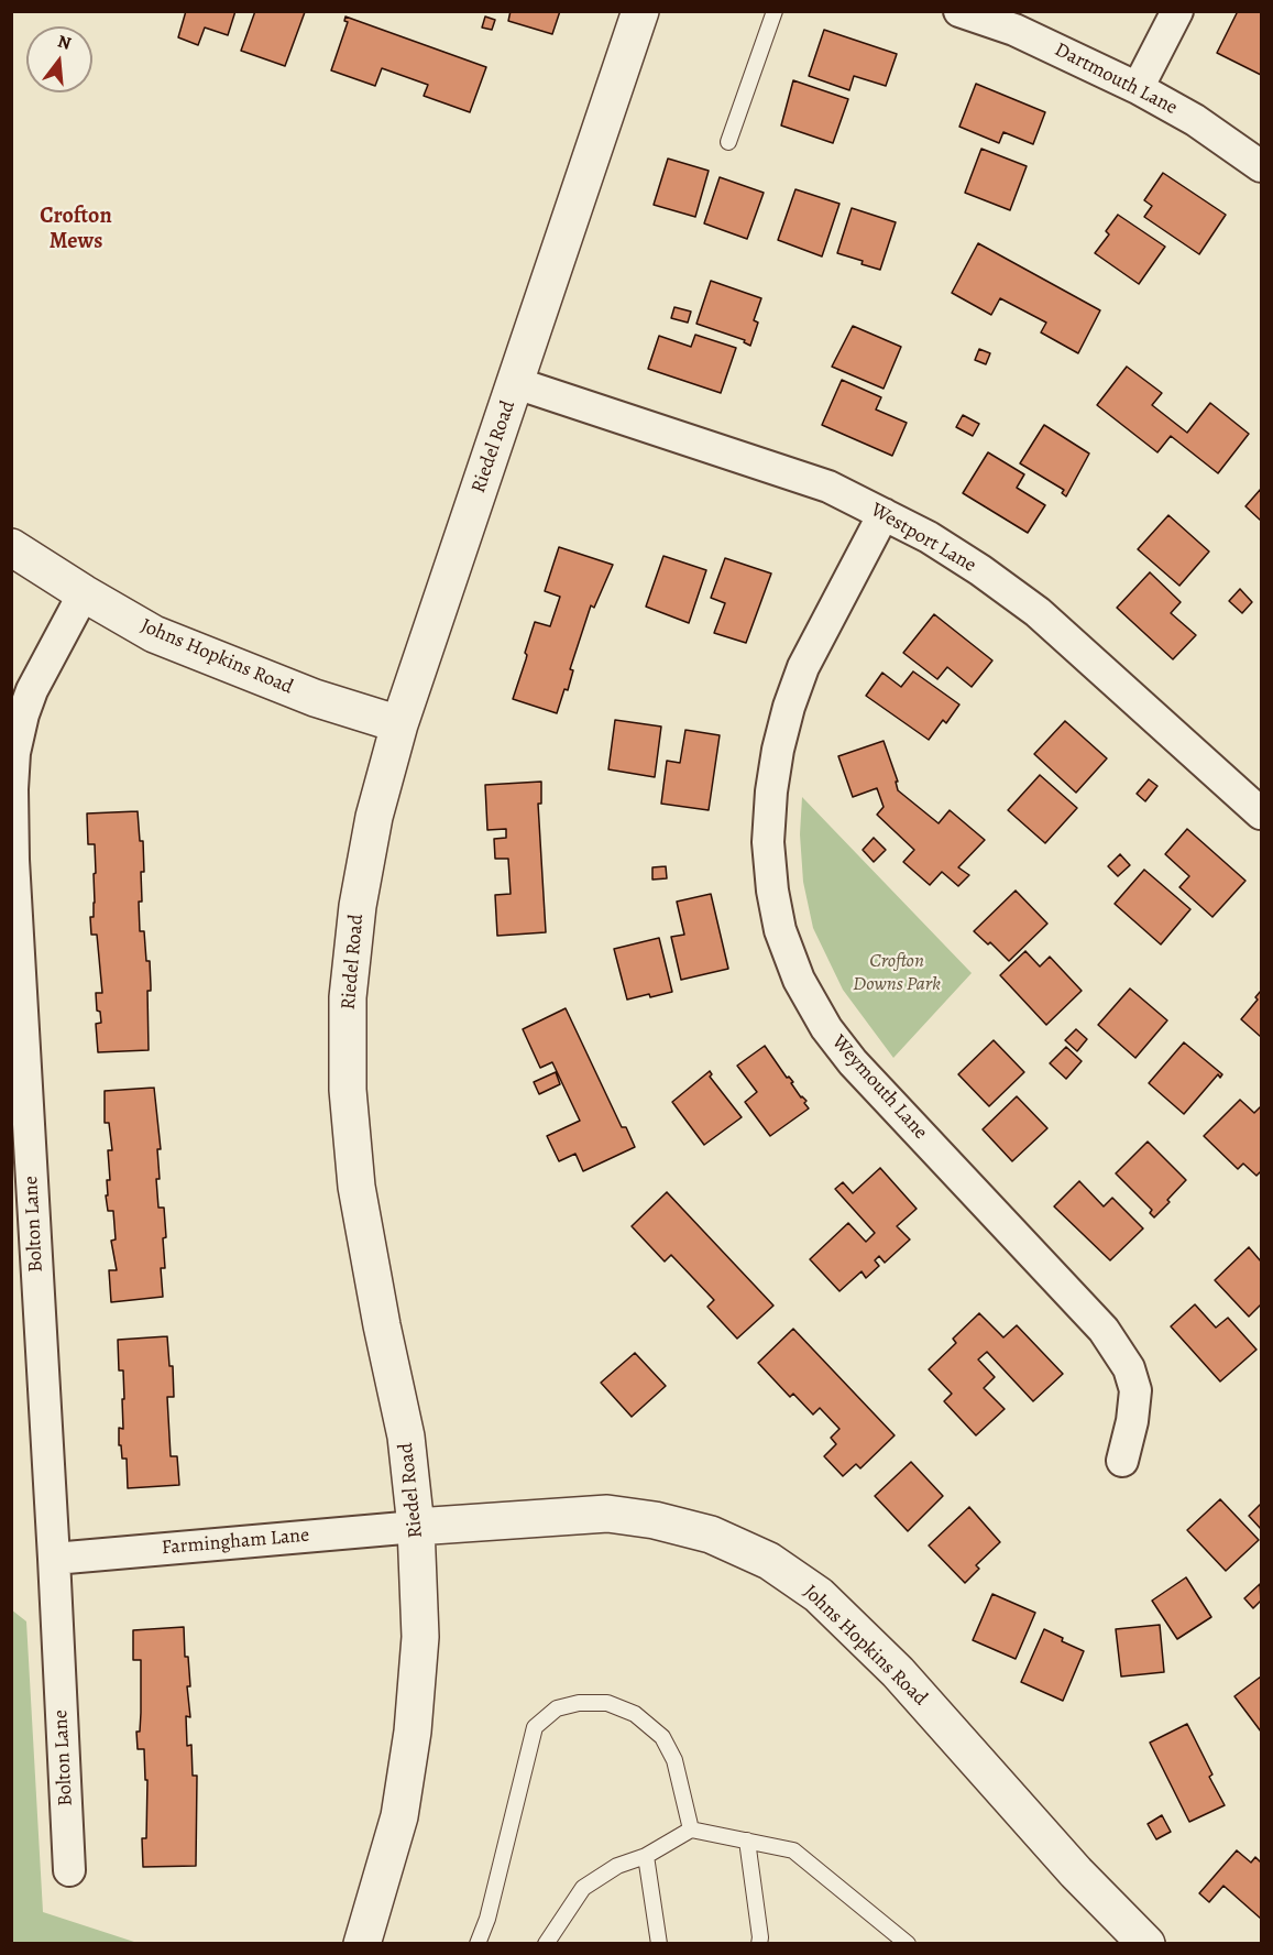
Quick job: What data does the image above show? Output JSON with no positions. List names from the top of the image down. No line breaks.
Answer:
{"streets":{"street":["Dartmouth Lane","Riedel Road","Westport Lane","Johns Hopkins Road","Weymouth Lane","Bolton Lane","Farmingham Lane"]},"crossings":[["Riedel Road","Westport Lane"],["Riedel Road","Johns Hopkins Road"],["Riedel Road","Farmingham Lane"],["Westport Lane","Weymouth Lane"],["Johns Hopkins Road","Bolton Lane"],["Johns Hopkins Road","Farmingham Lane"],["Bolton Lane","Farmingham Lane"]],"districts":["Crofton Mews"],"parks":["Crofton Downs Park"],"north":"top"}
